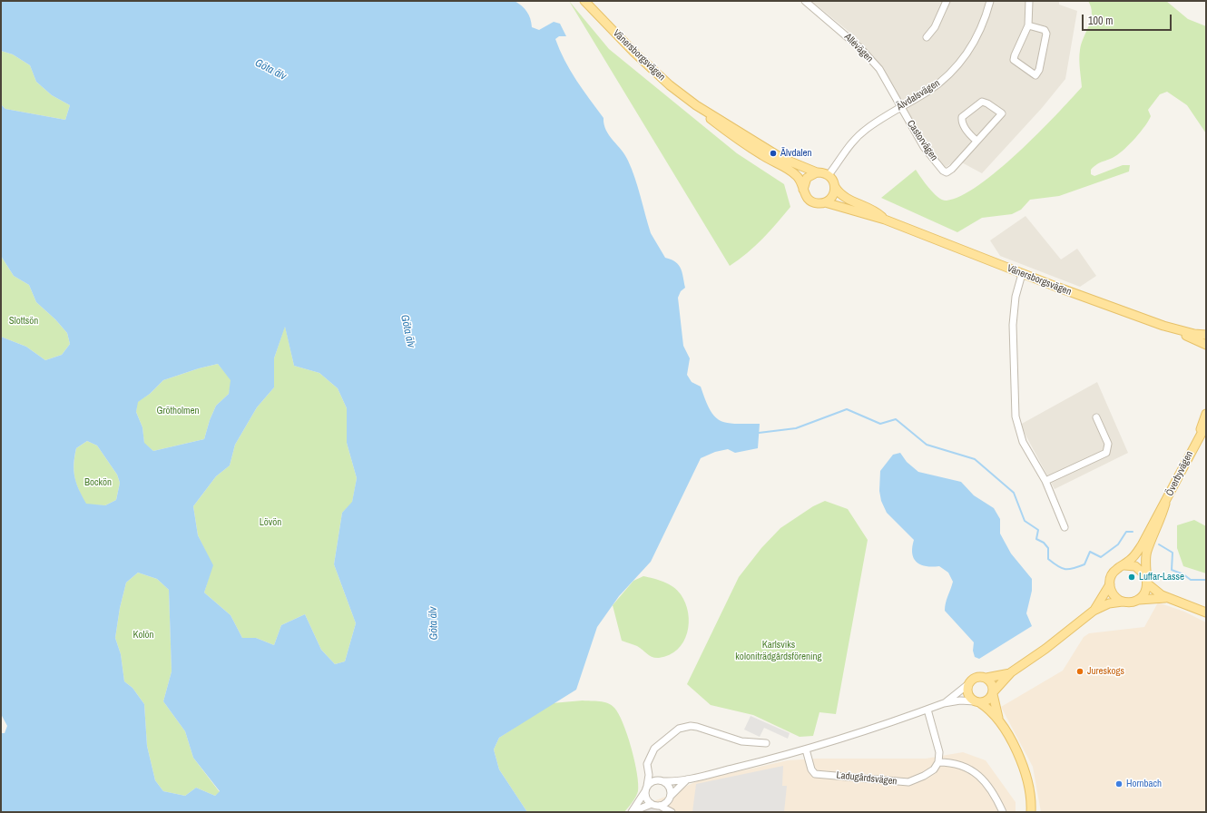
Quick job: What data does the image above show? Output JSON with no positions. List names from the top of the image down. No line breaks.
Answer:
{"streets":{"main road":["Vänersborgsvägen","Överbyvägen"],"street":["Allévägen","Älvdalsvägen","Castorvägen","Ladugårdsvägen"]},"crossings":[["Allévägen","Älvdalsvägen"],["Allévägen","Castorvägen"],["Vänersborgsvägen","Älvdalsvägen"],["Älvdalsvägen","Castorvägen"]],"water":["Göta älv"],"parks":["Slottsön","Grötholmen","Bockön","Lövön","Kolön","Karlsviks koloniträdgårdsförening"],"places":["Älvdalen","Luffar-Lasse","Jureskogs","Hornbach"],"scale_bar":"100 m"}
